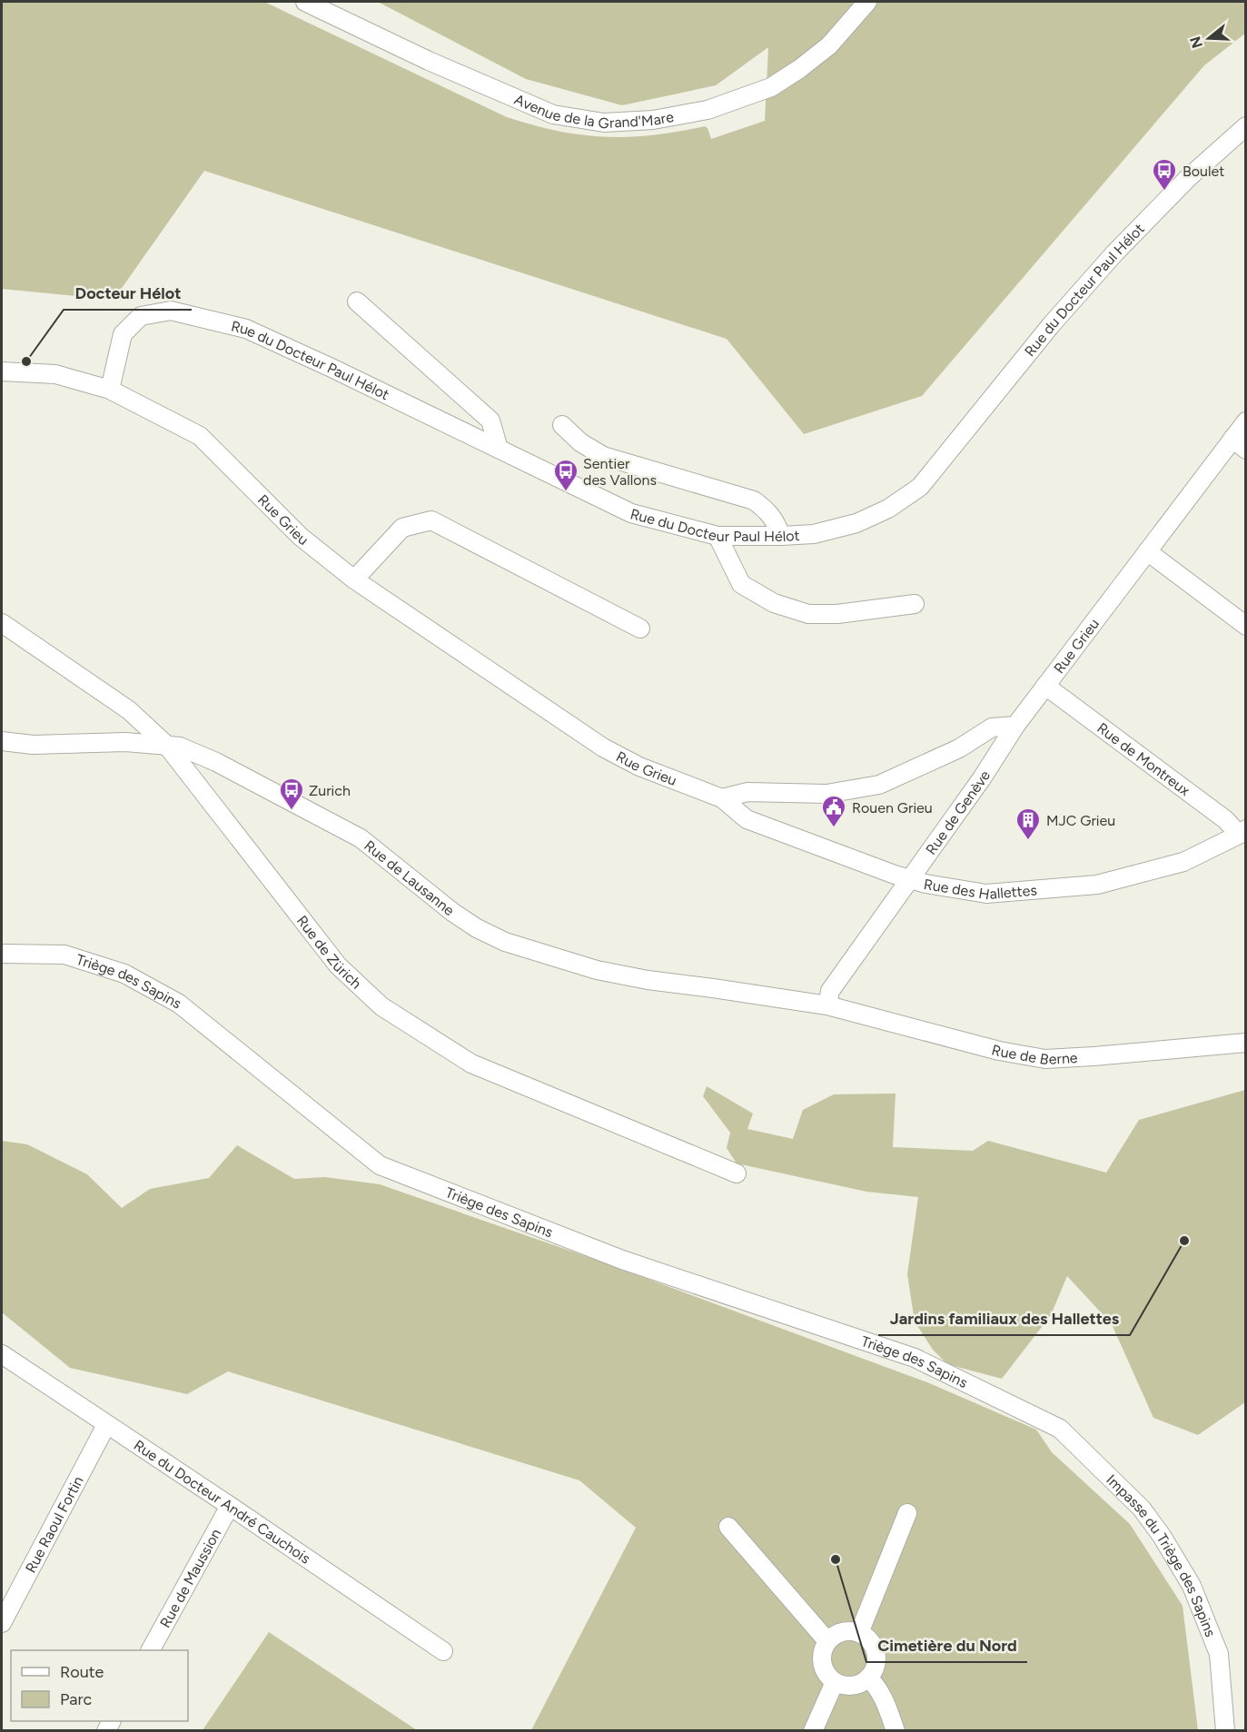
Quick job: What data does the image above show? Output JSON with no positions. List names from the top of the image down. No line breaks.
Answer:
{"streets":{"street":["Avenue de la Grand'Mare","Rue du Docteur Paul Hélot","Rue Grieu","Rue de Montreux","Rue de Genève","Rue de Lausanne","Rue des Hallettes","Rue de Zürich","Triège des Sapins","Rue de Berne","Rue du Docteur André Cauchois","Rue Raoul Fortin","Impasse du Triège des Sapins","Rue de Maussion"]},"crossings":[["Rue du Docteur Paul Hélot","Rue Grieu"],["Rue Grieu","Rue de Montreux"],["Rue Grieu","Rue de Genève"],["Rue Grieu","Rue des Hallettes"],["Rue de Montreux","Rue des Hallettes"],["Rue de Genève","Rue de Lausanne"],["Rue de Genève","Rue des Hallettes"],["Rue de Genève","Rue de Berne"],["Rue de Lausanne","Rue de Zürich"],["Rue de Lausanne","Rue de Berne"],["Triège des Sapins","Impasse du Triège des Sapins"],["Rue du Docteur André Cauchois","Rue Raoul Fortin"],["Rue du Docteur André Cauchois","Rue de Maussion"]],"places":{"bus stop":["Boulet","Sentier des Vallons","Zurich"],"other":["Docteur Hélot","Jardins familiaux des Hallettes","Cimetière du Nord"],"public building":["Rouen Grieu"],"building":["MJC Grieu"]},"legend":["Route","Parc"],"north":"left"}
